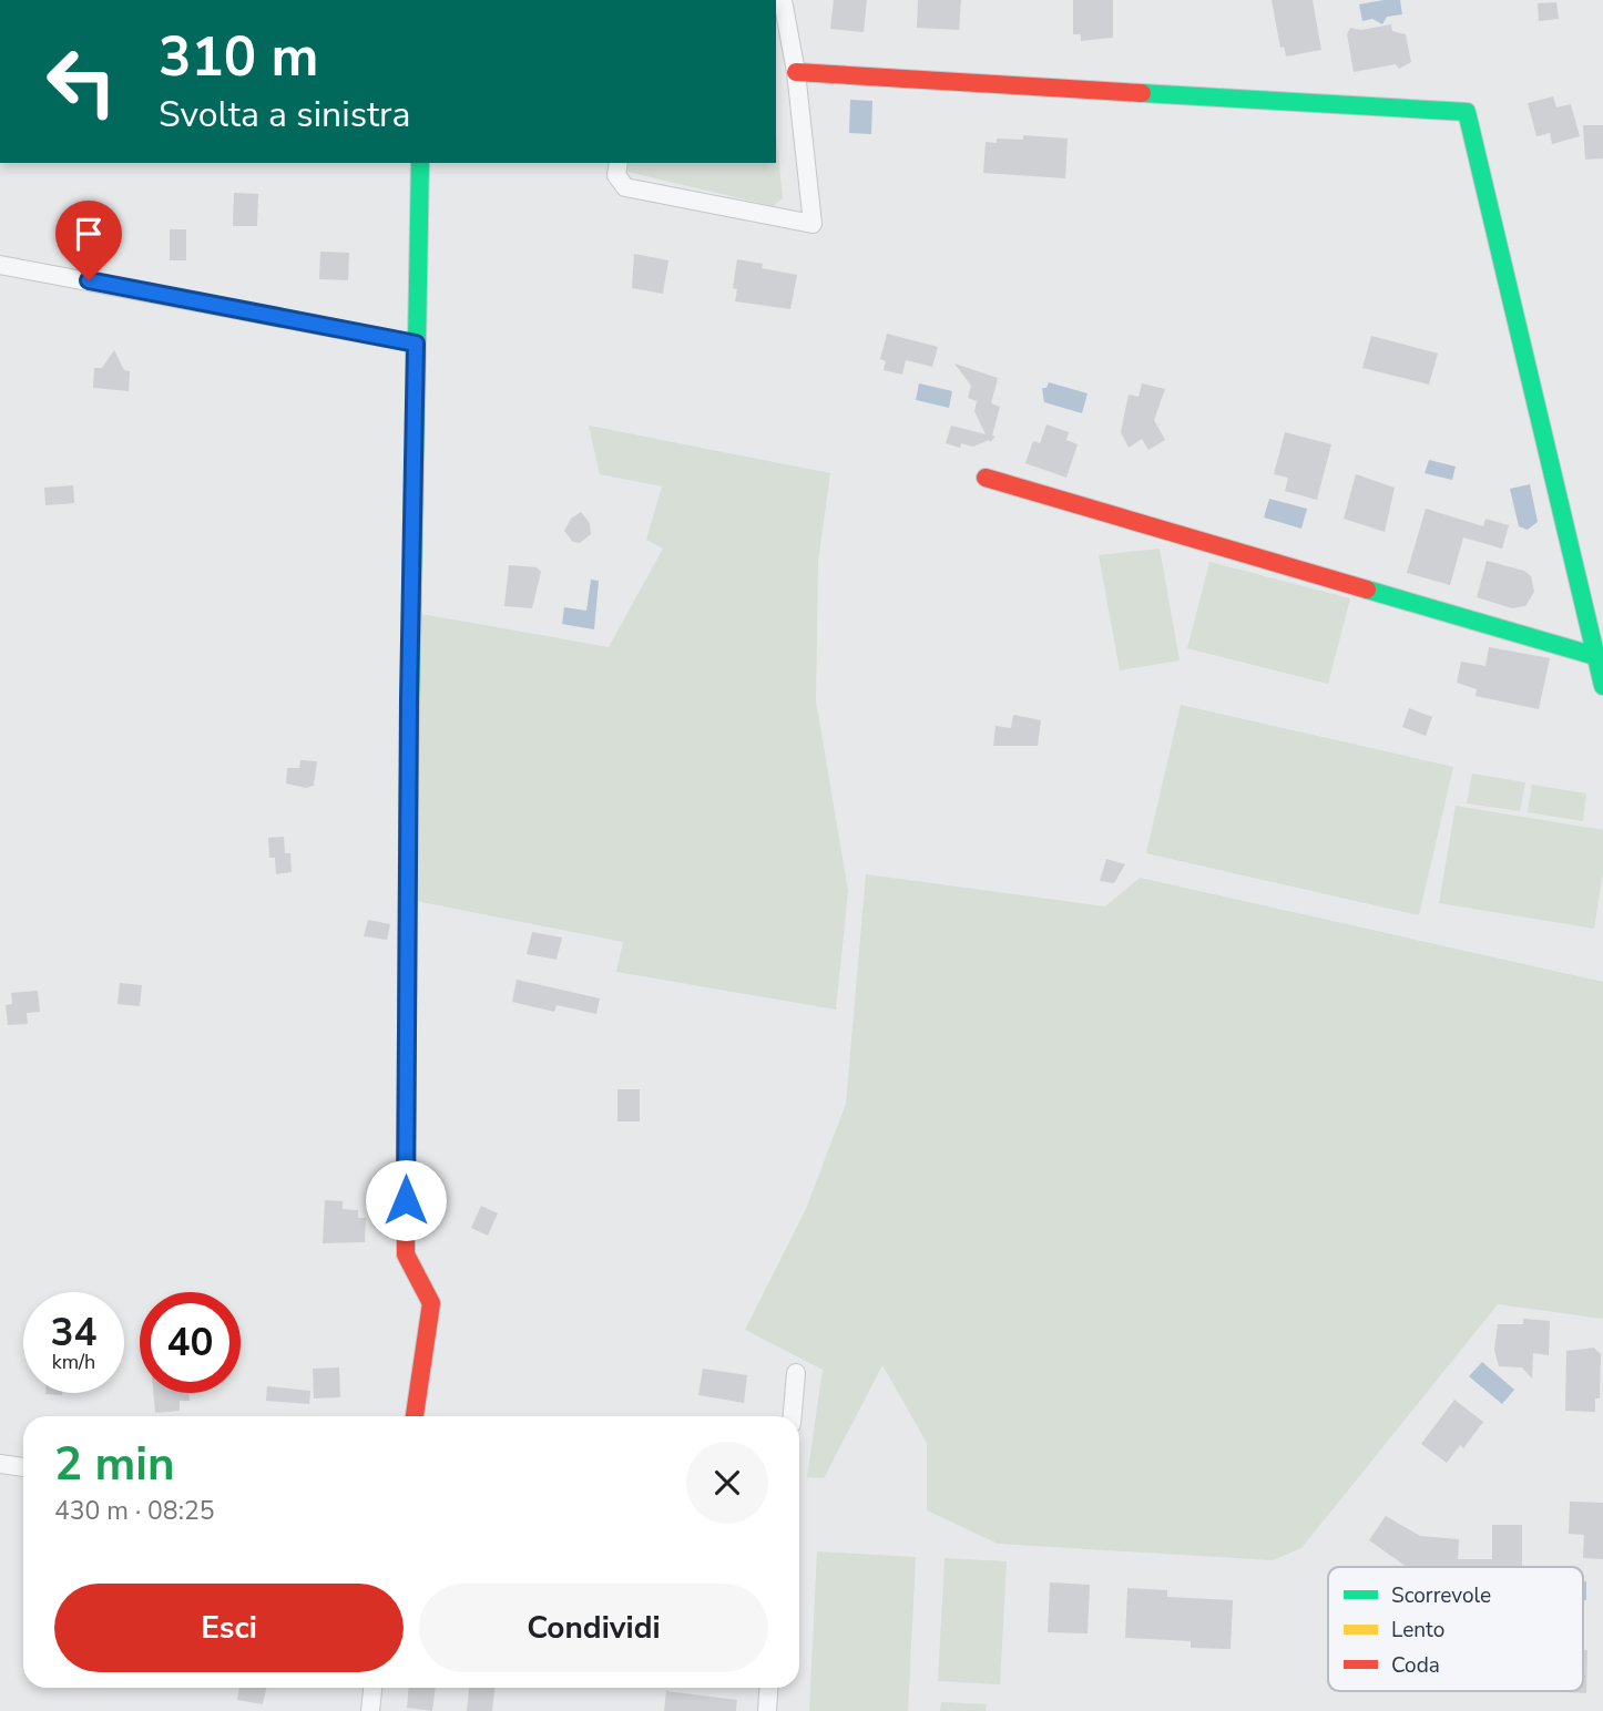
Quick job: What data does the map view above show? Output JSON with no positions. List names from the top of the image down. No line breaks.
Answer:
{"legend":["Scorrevole","Lento","Coda"],"page":{"turn":["310 m","Svolta a sinistra"],"speed":"34 km/h","limit":"40","heading":["2 min","430 m · 08:25"],"buttons":["Esci","Condividi"]}}
